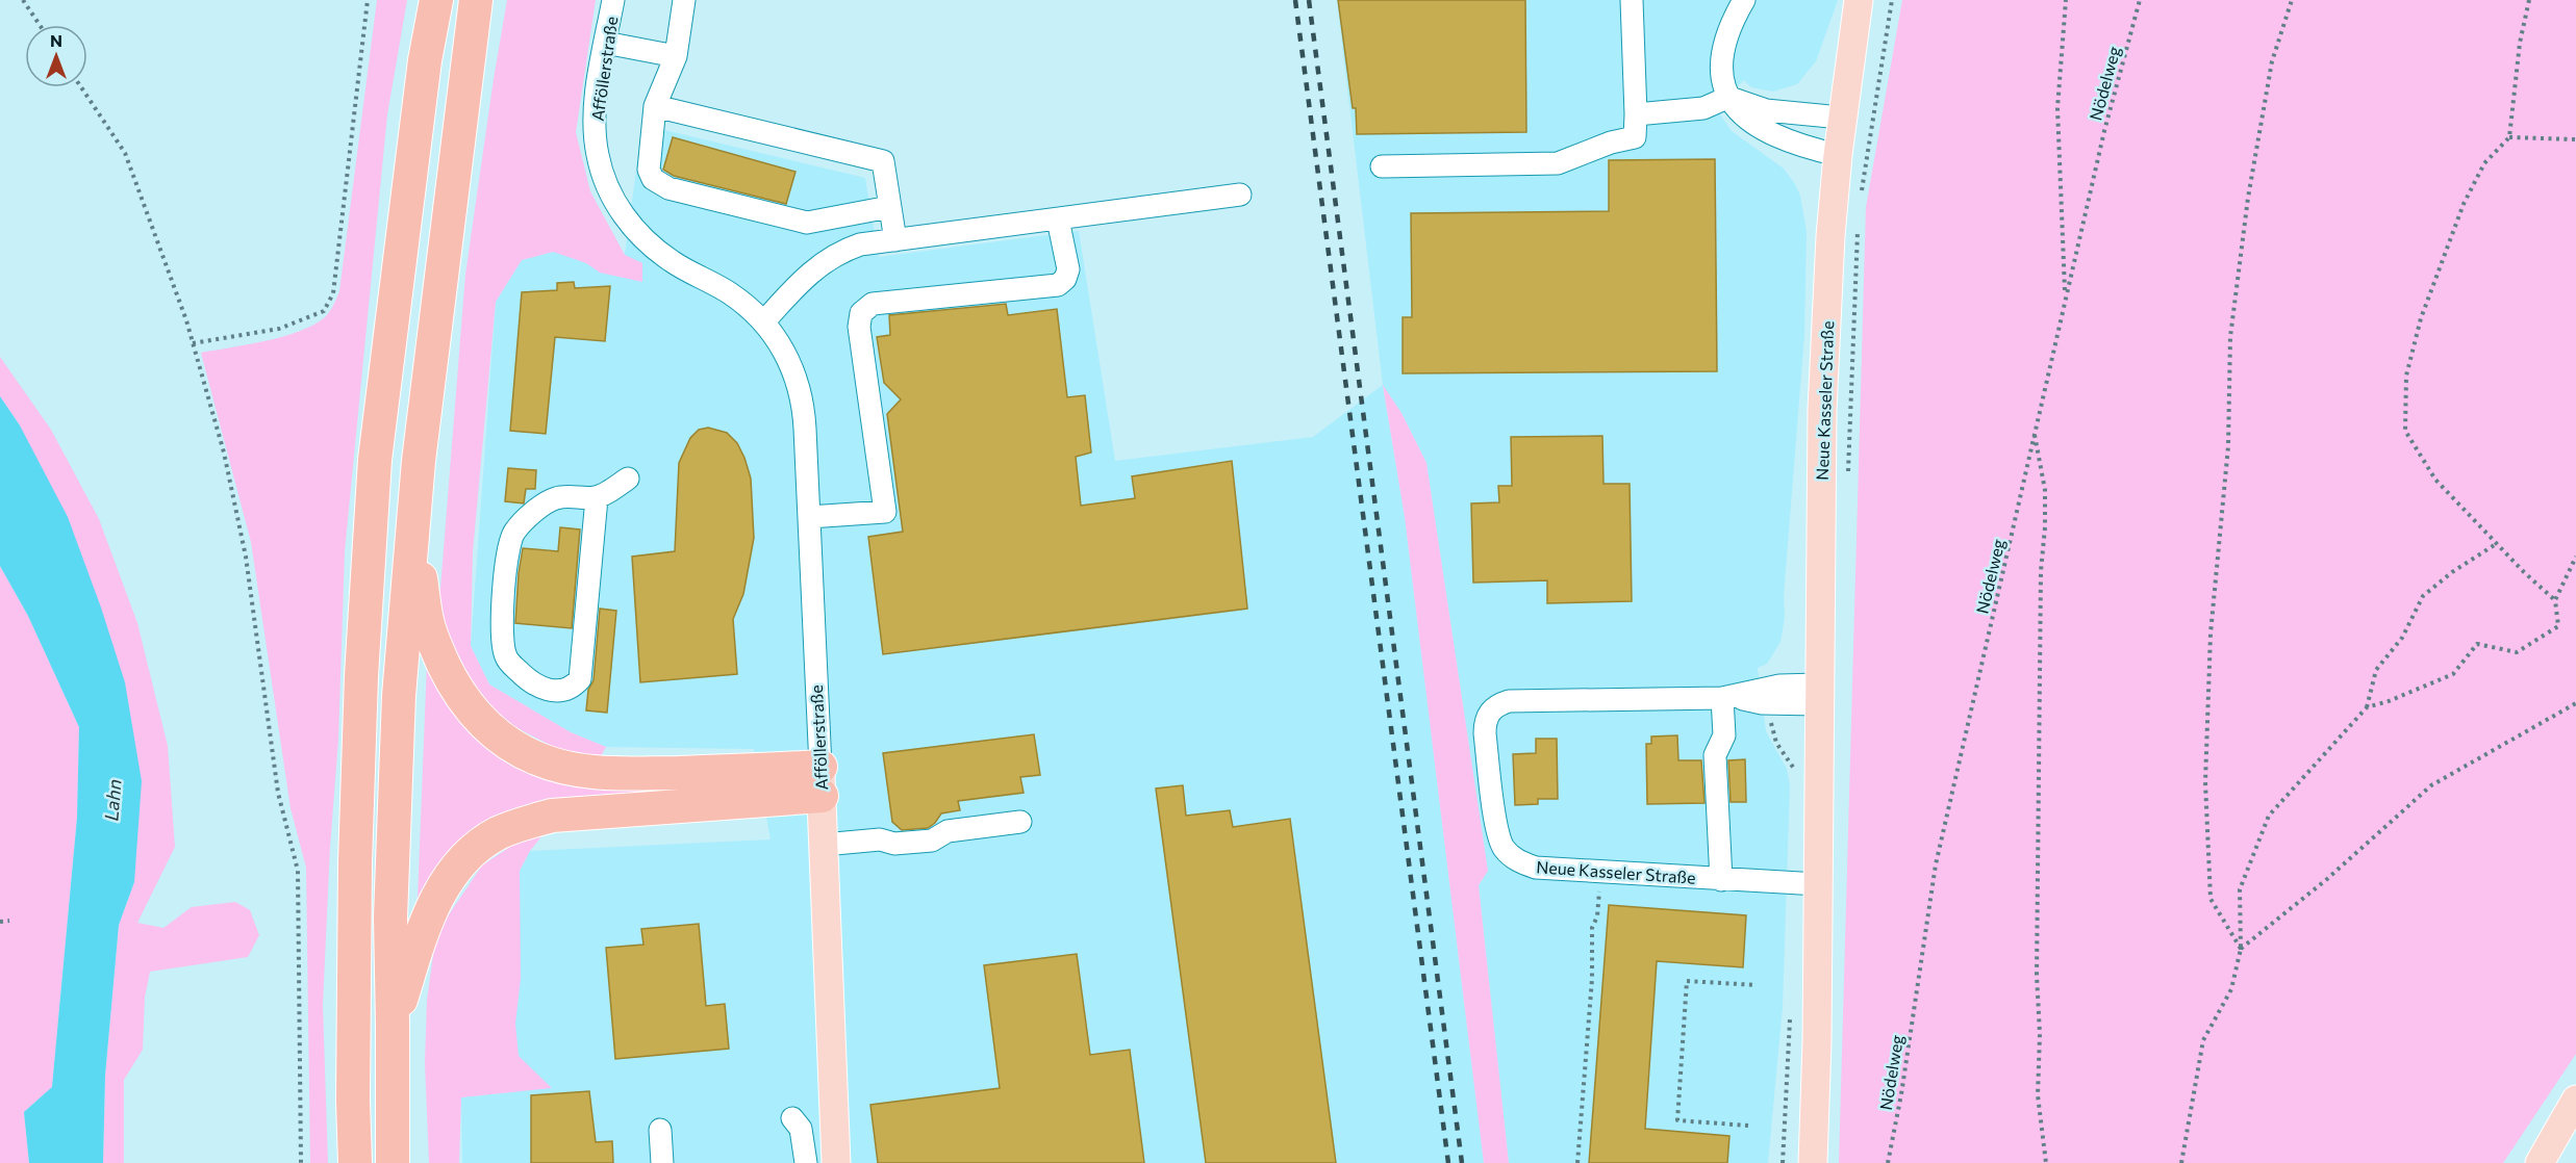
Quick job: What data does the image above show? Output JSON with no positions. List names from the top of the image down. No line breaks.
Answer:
{"streets":{"main road":["Afföllerstraße","Neue Kasseler Straße"],"path":["Nödelweg"]},"water":["Lahn"],"north":"top"}
